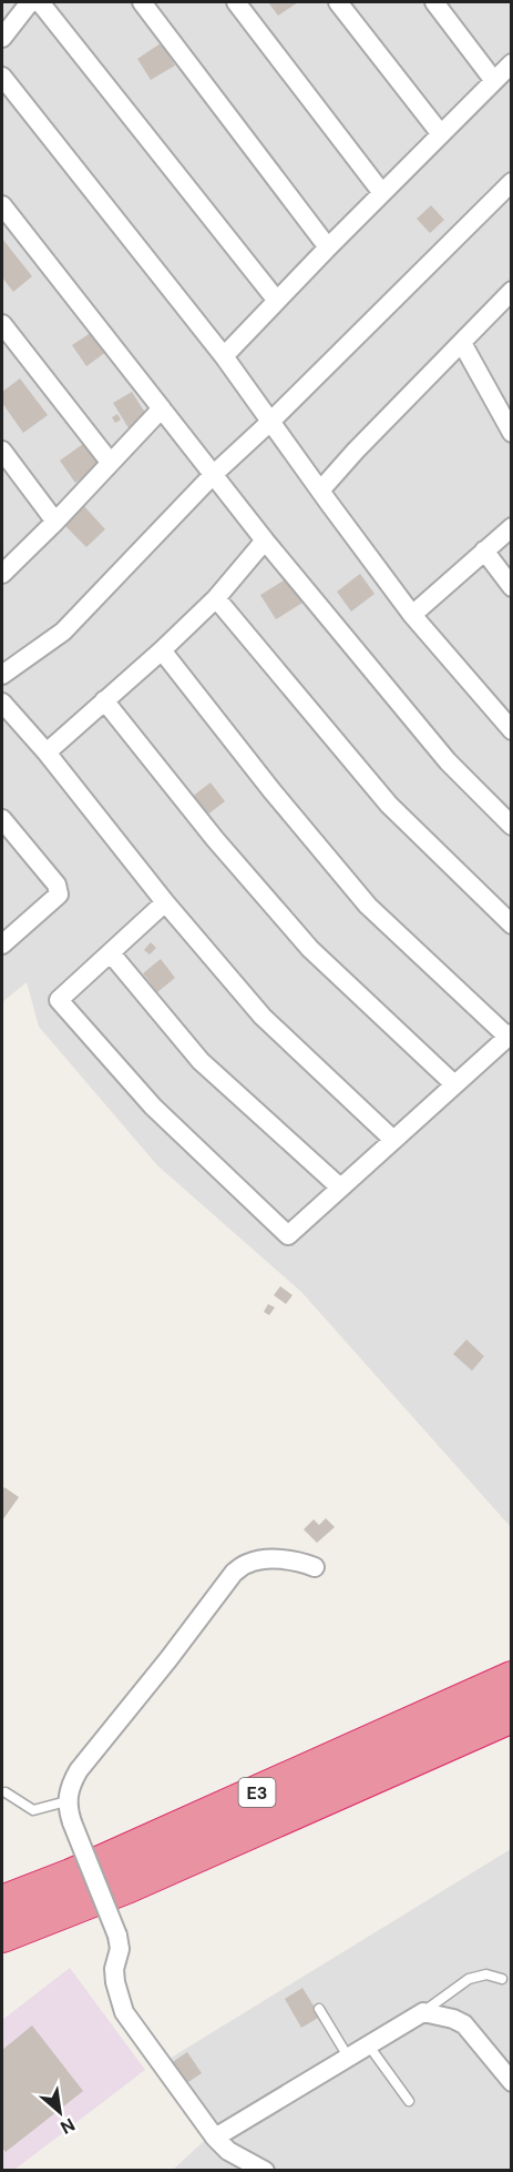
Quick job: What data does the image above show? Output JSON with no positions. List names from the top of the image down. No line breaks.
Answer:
{"streets":{"highway":["E3"]},"north":"bottom right"}
